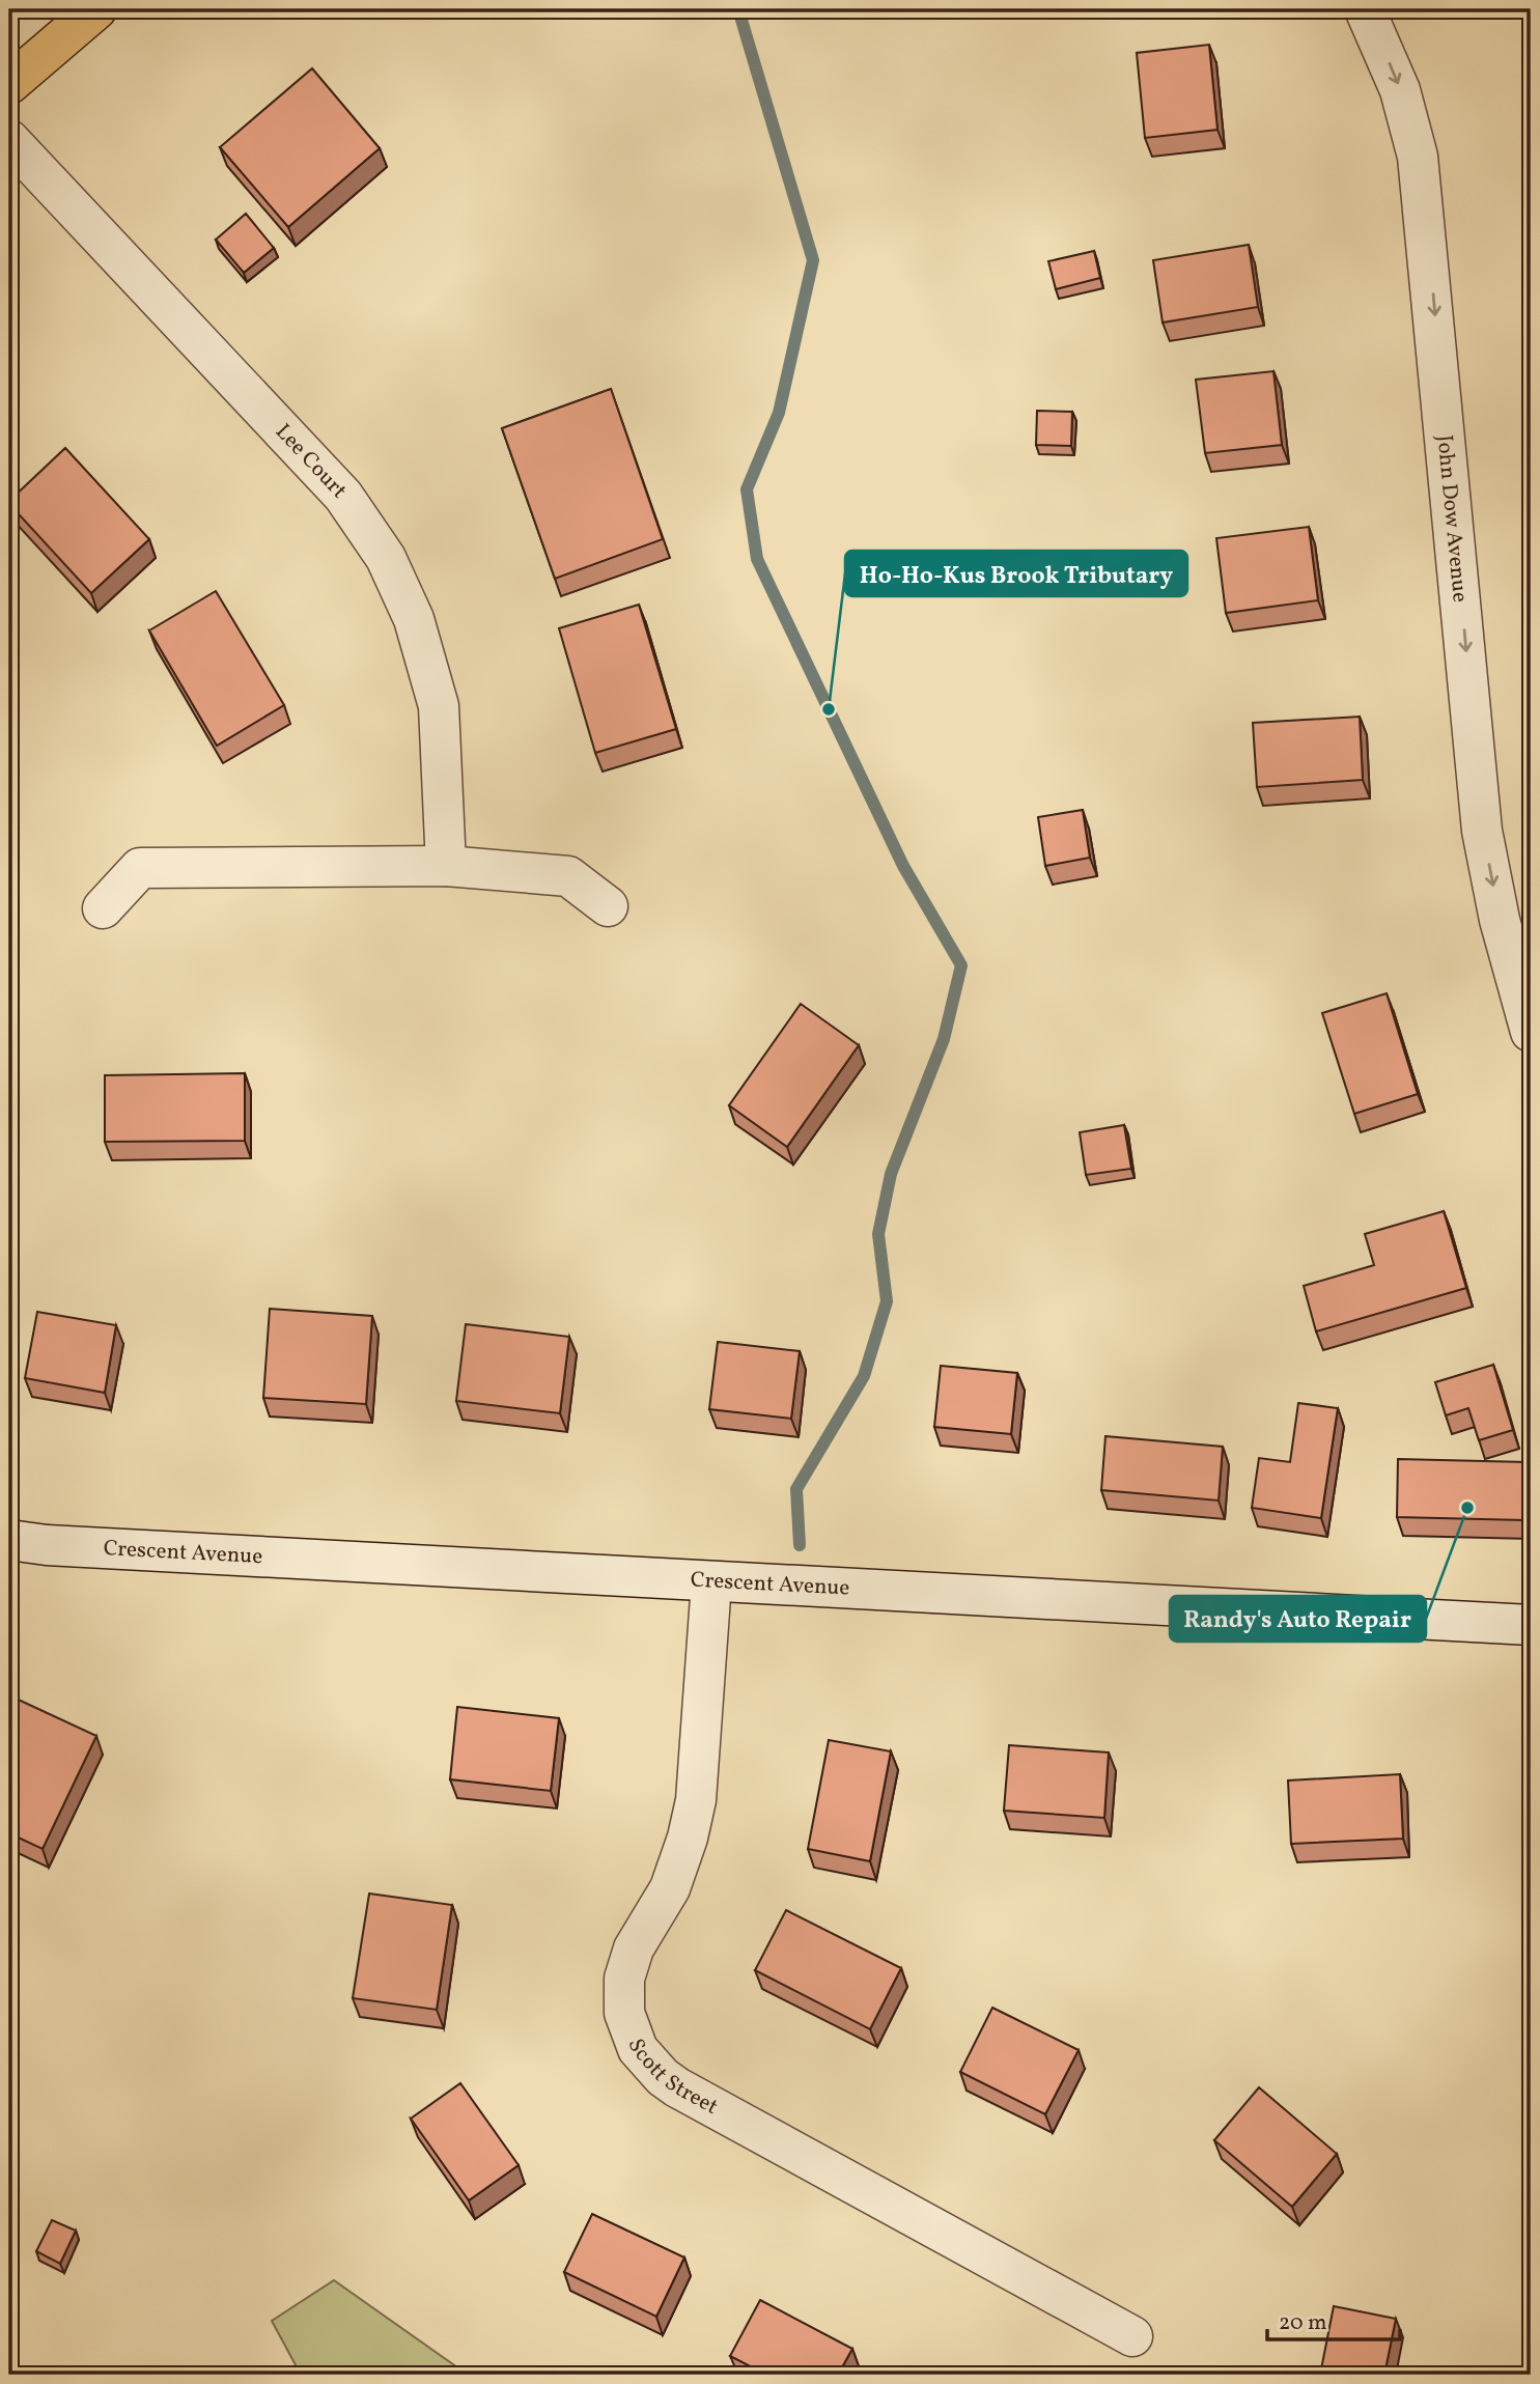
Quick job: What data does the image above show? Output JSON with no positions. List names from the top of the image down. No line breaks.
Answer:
{"streets":{"street":["Lee Court","John Dow Avenue","Crescent Avenue","Scott Street"]},"crossings":[["Crescent Avenue","Scott Street"]],"one_way":["John Dow Avenue"],"places":["Ho-Ho-Kus Brook Tributary","Randy's Auto Repair"],"scale_bar":"20 m"}
